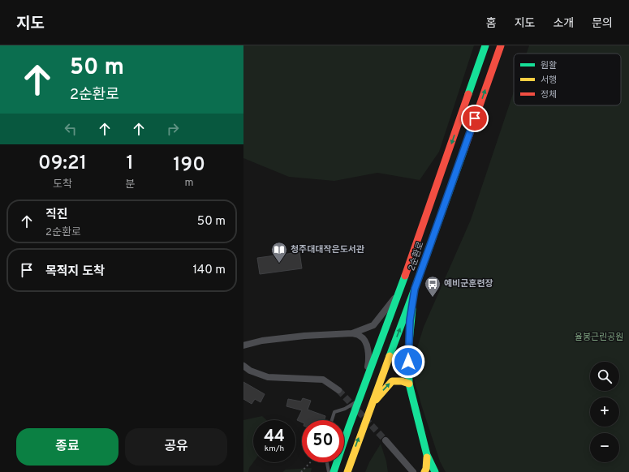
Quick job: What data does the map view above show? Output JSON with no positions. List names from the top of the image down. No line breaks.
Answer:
{"streets":{"street":["2순환로"]},"parks":["율봉근린공원"],"places":{"library":["청주대대작은도서관"],"bus stop":["예비군훈련장"]},"legend":["원활","서행","정체"],"page":{"header":"지도","nav":["홈","지도","소개","문의"],"turn":["50 m","2순환로"],"eta":["09:21","도착","1","분","190","m"],"list":[{"name":"직진","note":"2순환로","value":"50 m"},{"name":"목적지 도착","value":"140 m"}],"map_buttons":["+","−"],"speed":"44 km/h","limit":"50","buttons":["종료","공유"]}}
